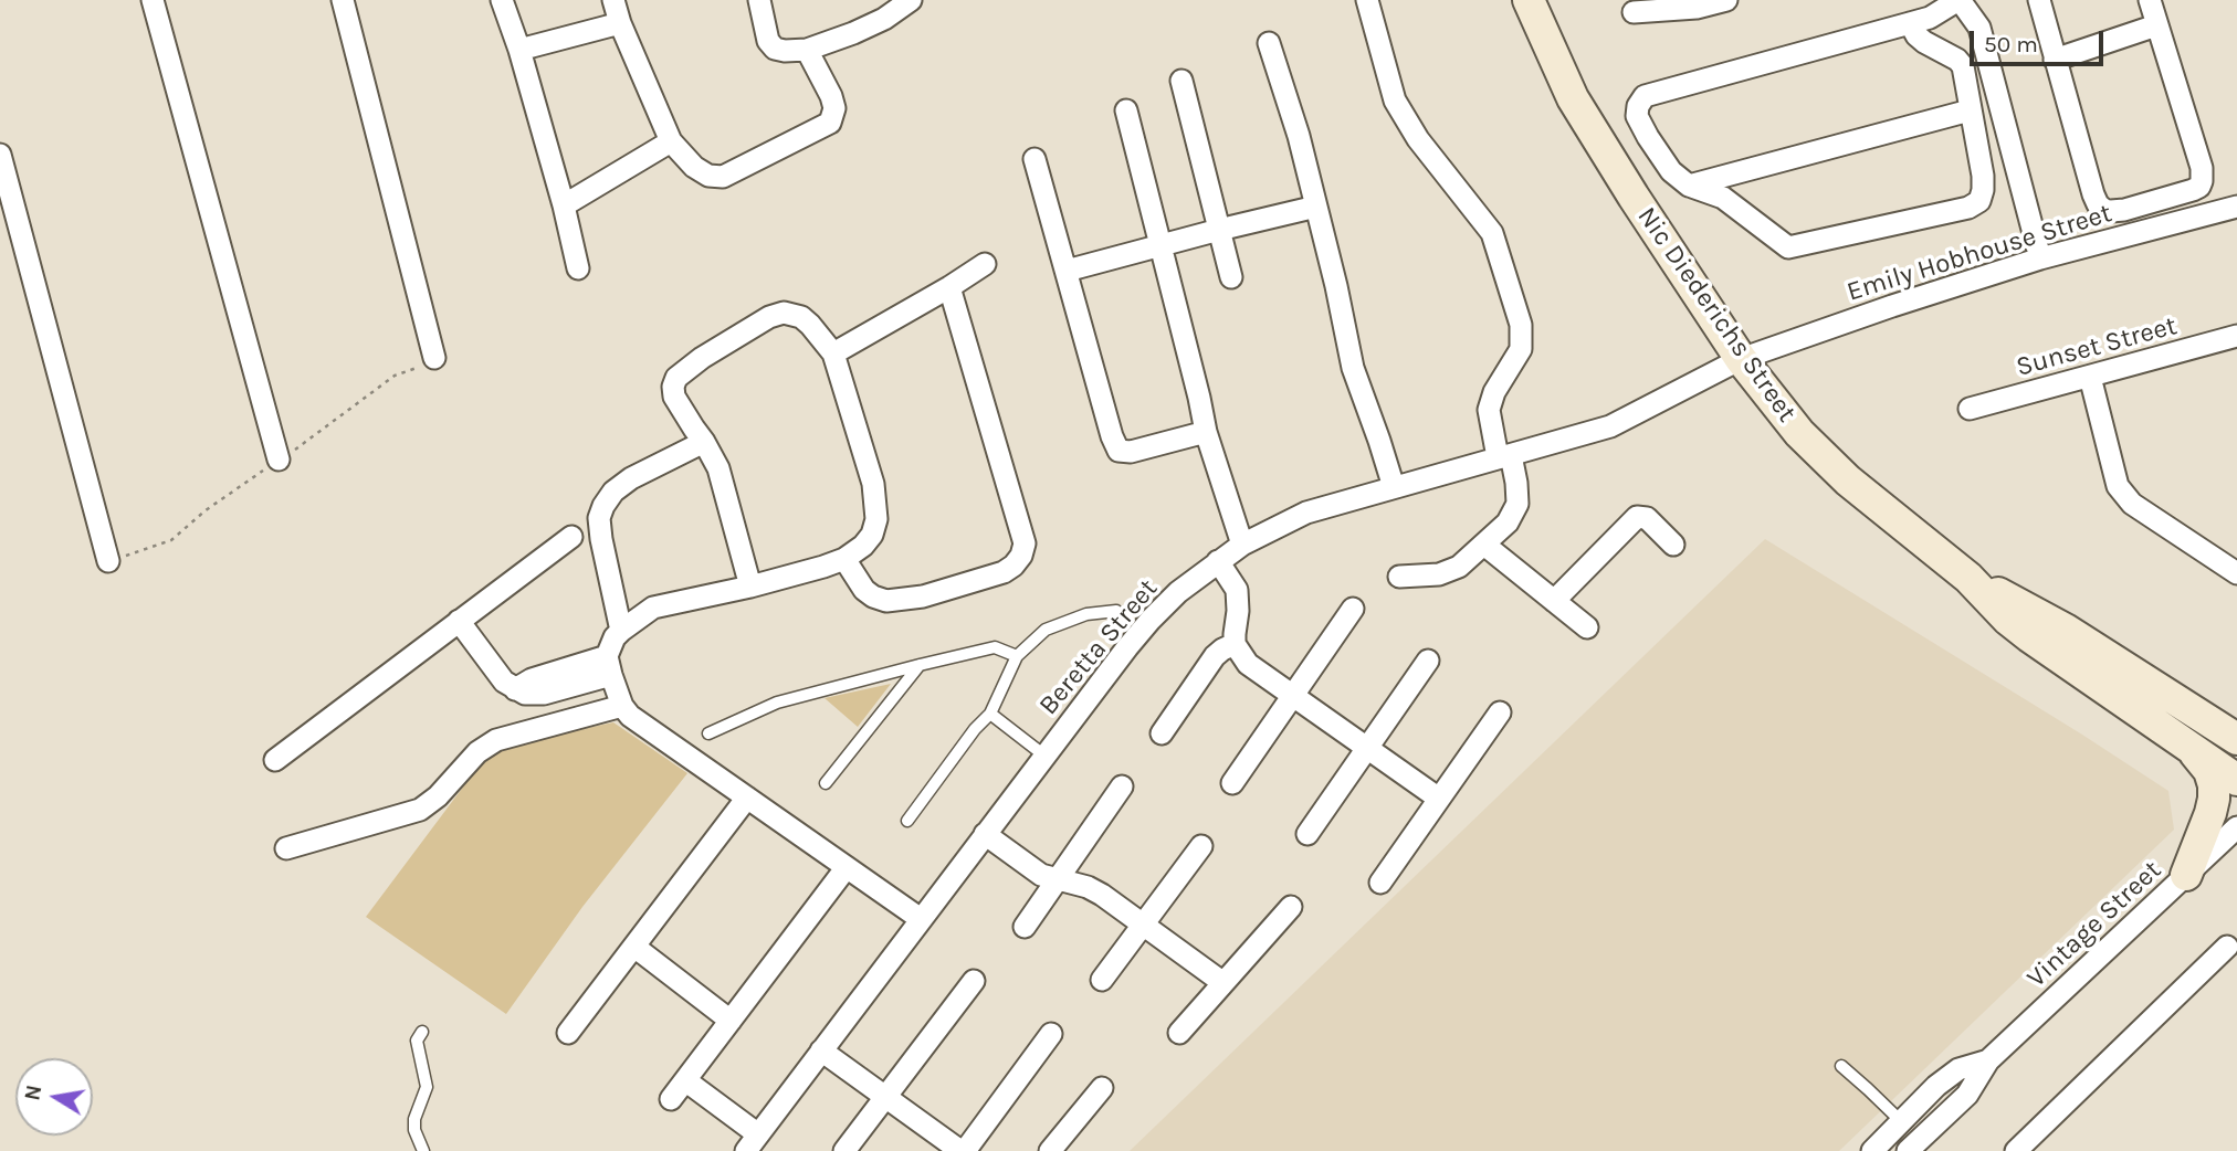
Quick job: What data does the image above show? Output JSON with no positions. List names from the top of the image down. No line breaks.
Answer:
{"streets":{"street":["Emily Hobhouse Street","Nic Diederichs Street","Sunset Street","Beretta Street","Vintage Street"]},"crossings":[["Emily Hobhouse Street","Nic Diederichs Street"],["Emily Hobhouse Street","Beretta Street"],["Nic Diederichs Street","Beretta Street"]],"scale_bar":"50 m","north":"left"}
